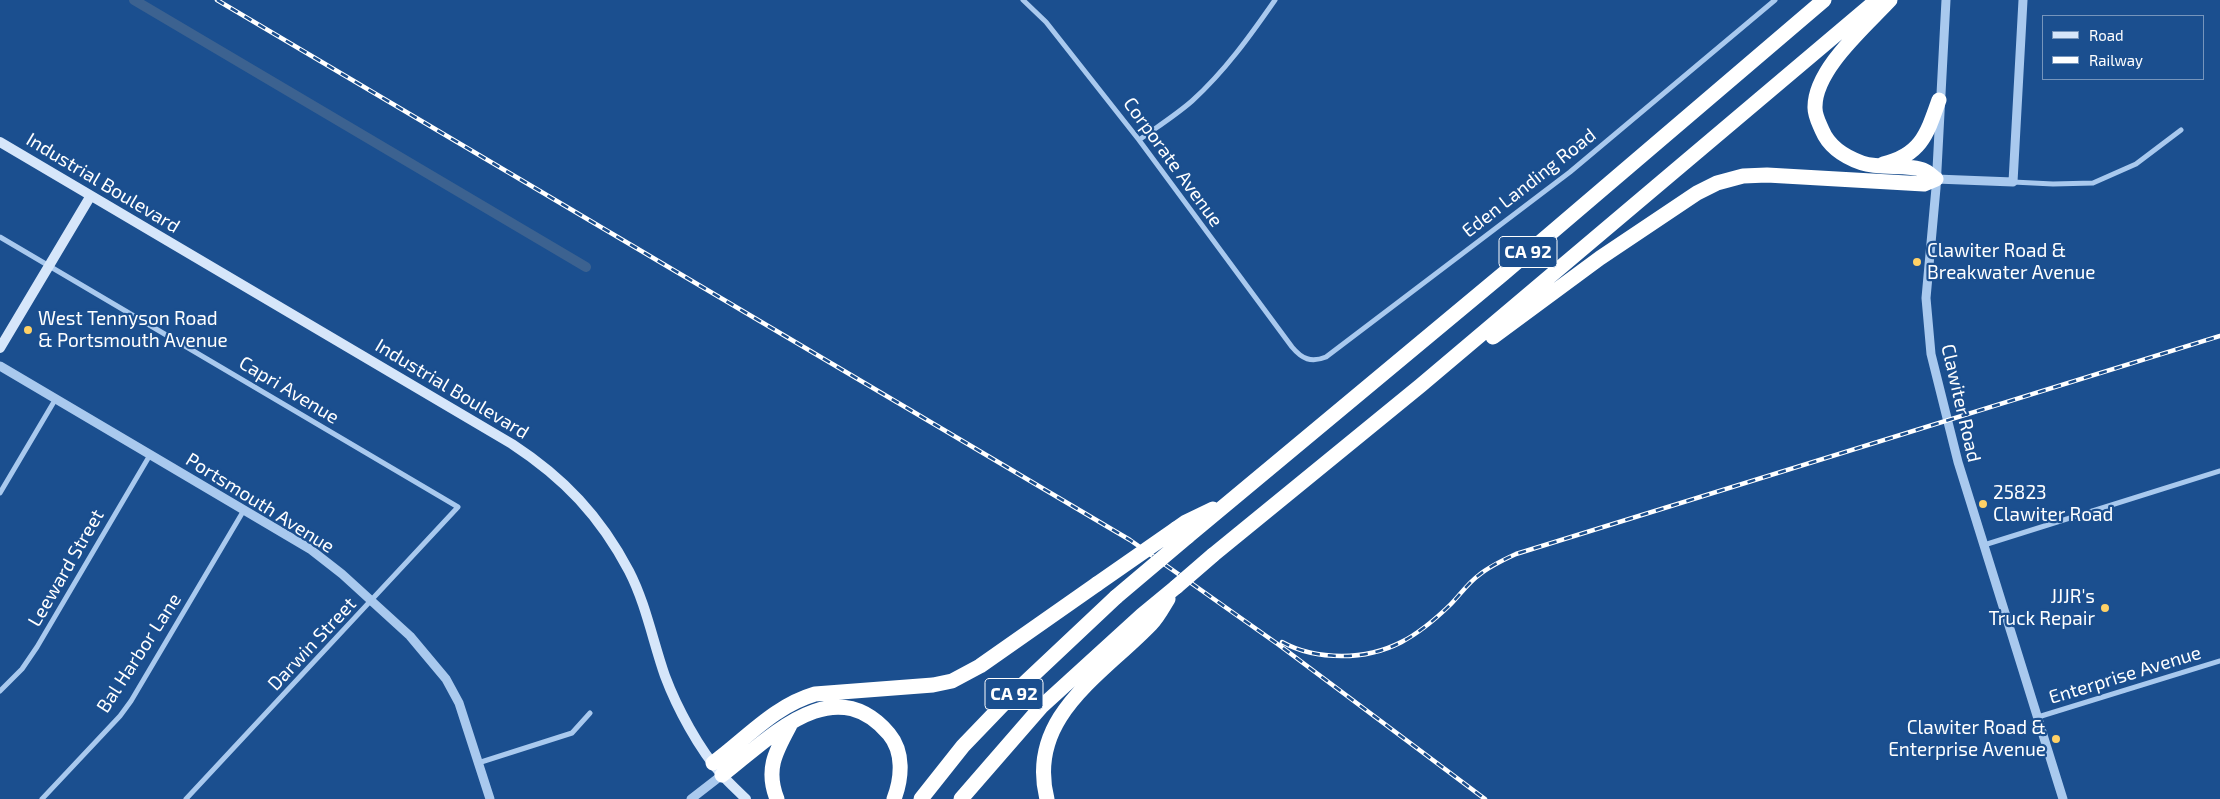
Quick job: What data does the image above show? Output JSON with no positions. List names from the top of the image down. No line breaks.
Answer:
{"streets":{"highway":["CA 92"],"main road":["Industrial Boulevard"],"street":["Corporate Avenue","Eden Landing Road","Capri Avenue","Clawiter Road","Portsmouth Avenue","Leeward Street","Darwin Street","Bal Harbor Lane","Enterprise Avenue"]},"crossings":[["Corporate Avenue","Eden Landing Road"],["Capri Avenue","Darwin Street"],["Clawiter Road","Enterprise Avenue"],["Portsmouth Avenue","Leeward Street"],["Portsmouth Avenue","Darwin Street"],["Portsmouth Avenue","Bal Harbor Lane"]],"places":["Clawiter Road & Breakwater Avenue","West Tennyson Road & Portsmouth Avenue","25823 Clawiter Road","JJJR's Truck Repair","Clawiter Road & Enterprise Avenue"],"legend":["Road","Railway"]}
